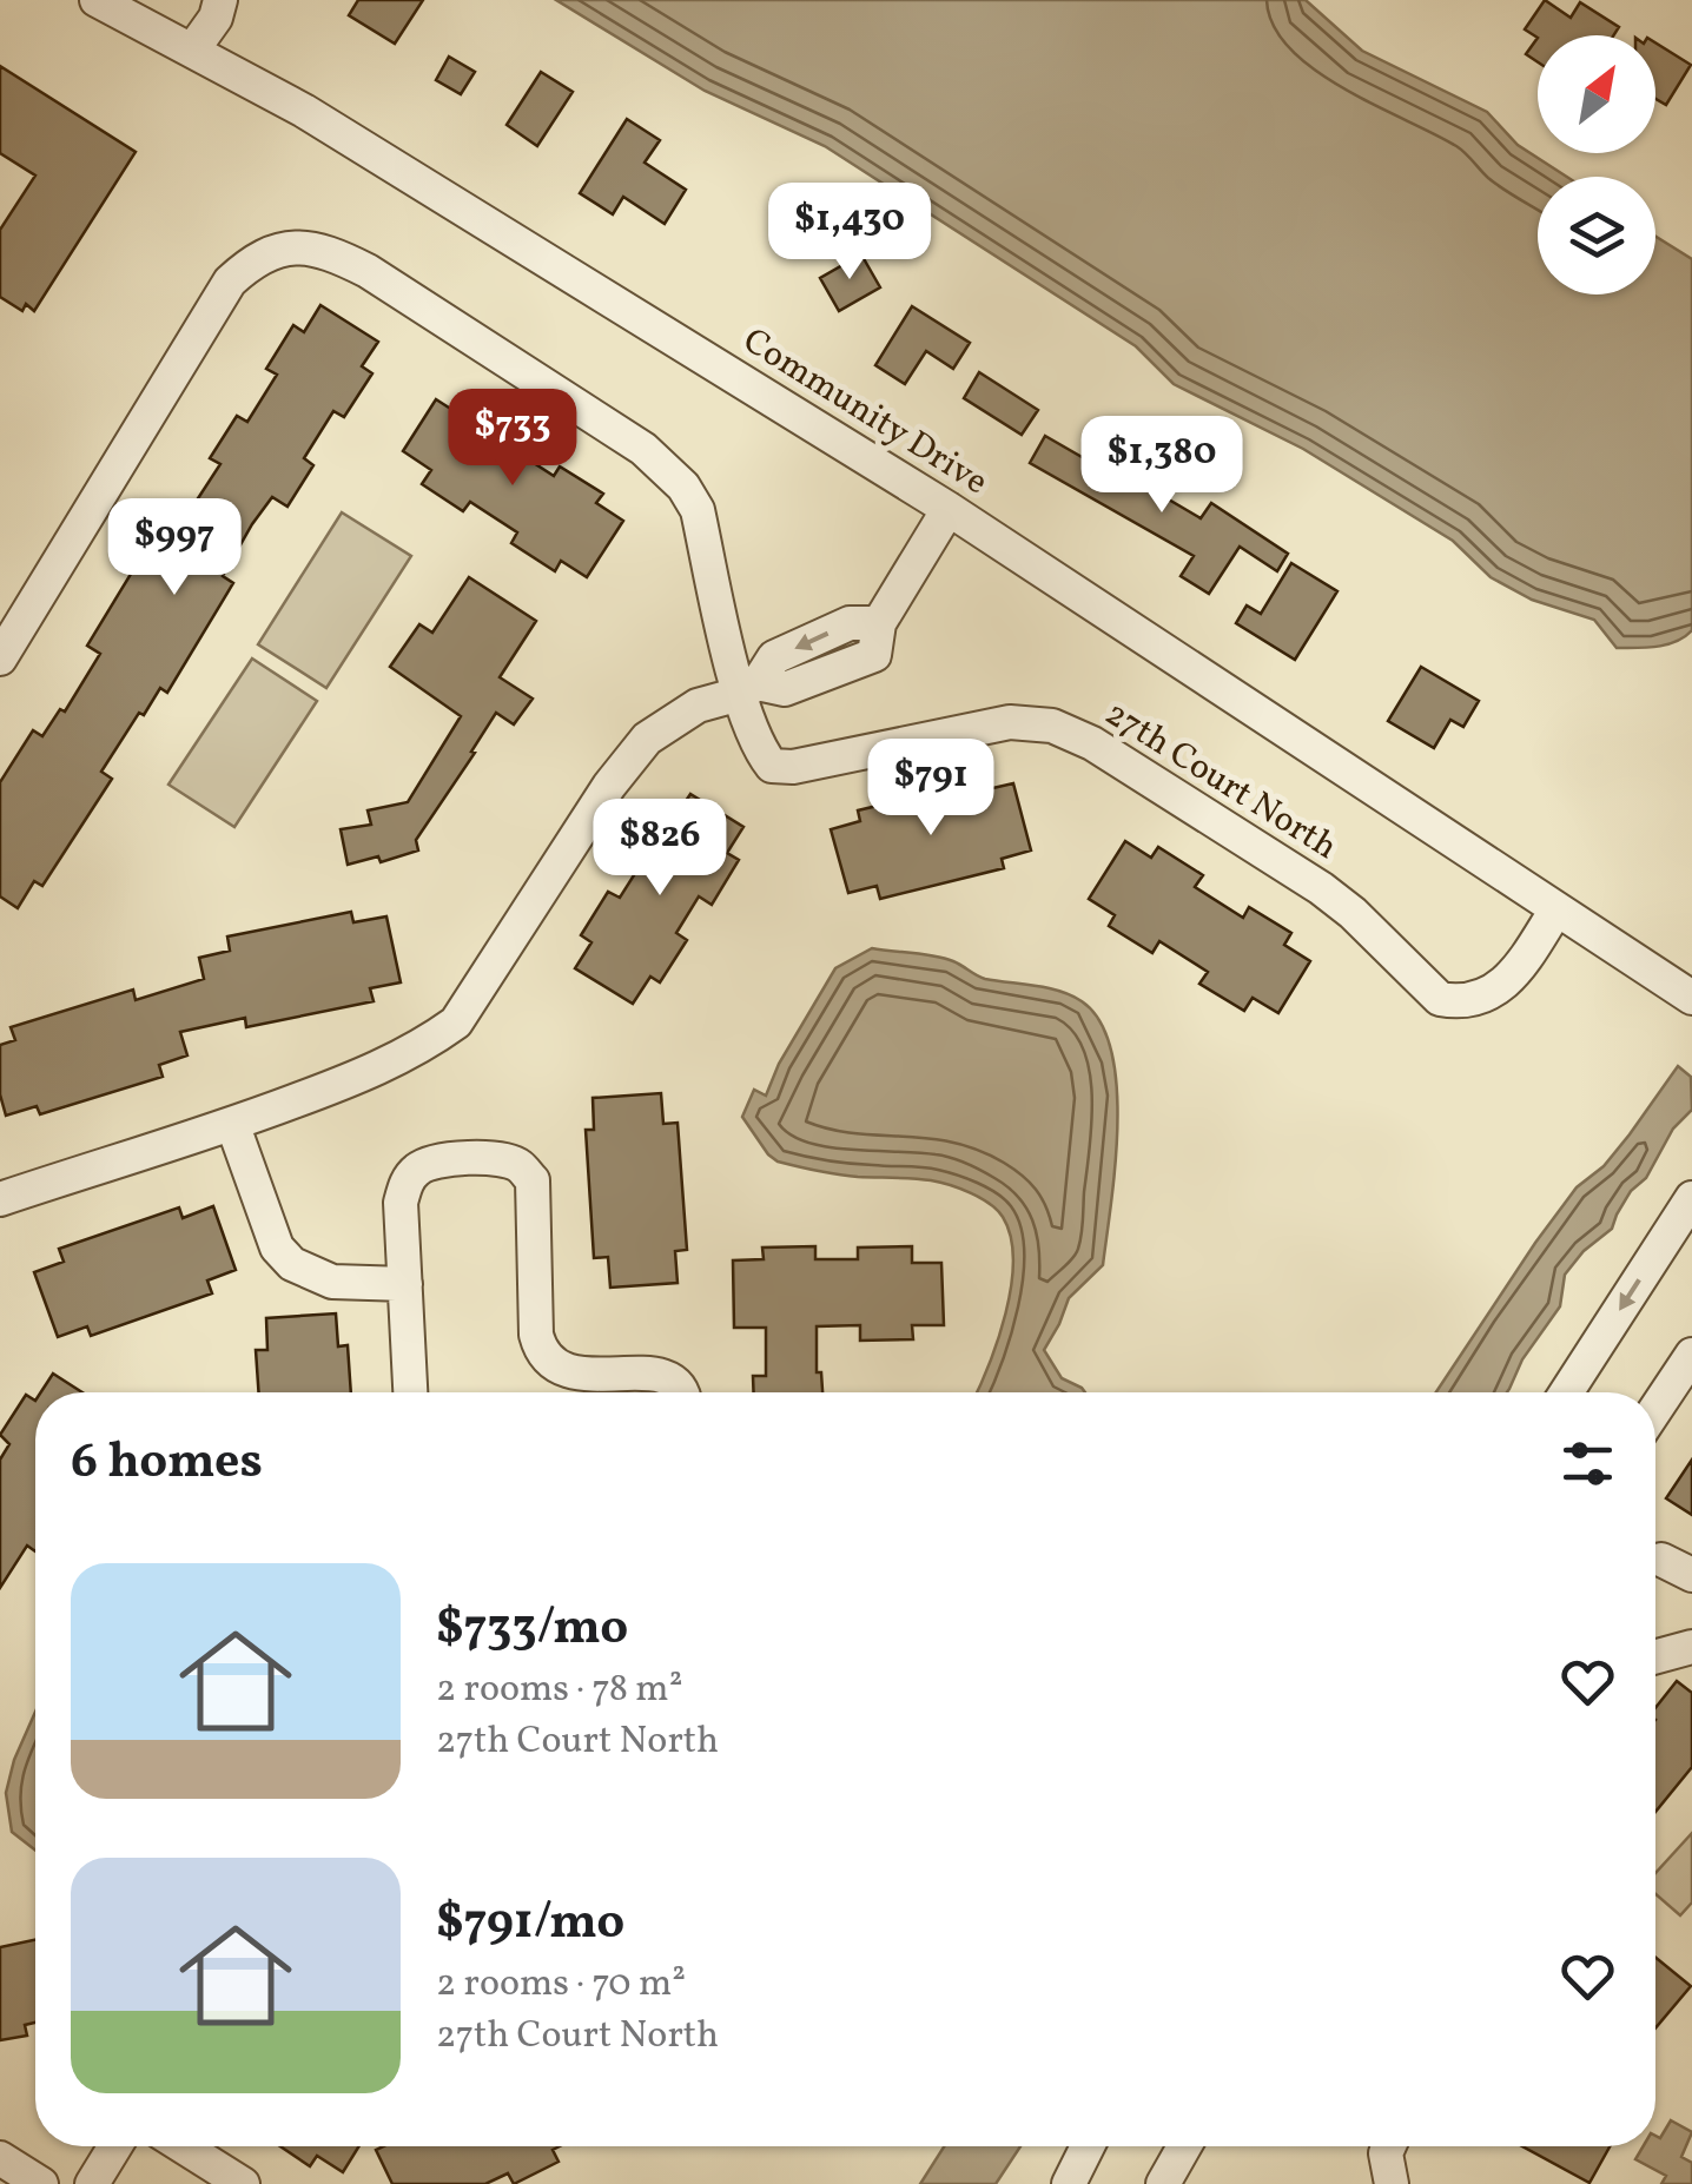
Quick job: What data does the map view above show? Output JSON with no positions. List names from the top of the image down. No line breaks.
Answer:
{"streets":{"street":["Community Drive","27th Court North"]},"crossings":[["Community Drive","27th Court North"]],"north":"top right","page":{"price":["$1,430","$733","$1,380","$997","$791","$826"],"heading":"6 homes","list":[{"name":"$733/mo","note":"2 rooms · 78 m² · 27th Court North"},{"name":"$791/mo","note":"2 rooms · 70 m² · 27th Court North"}]}}
